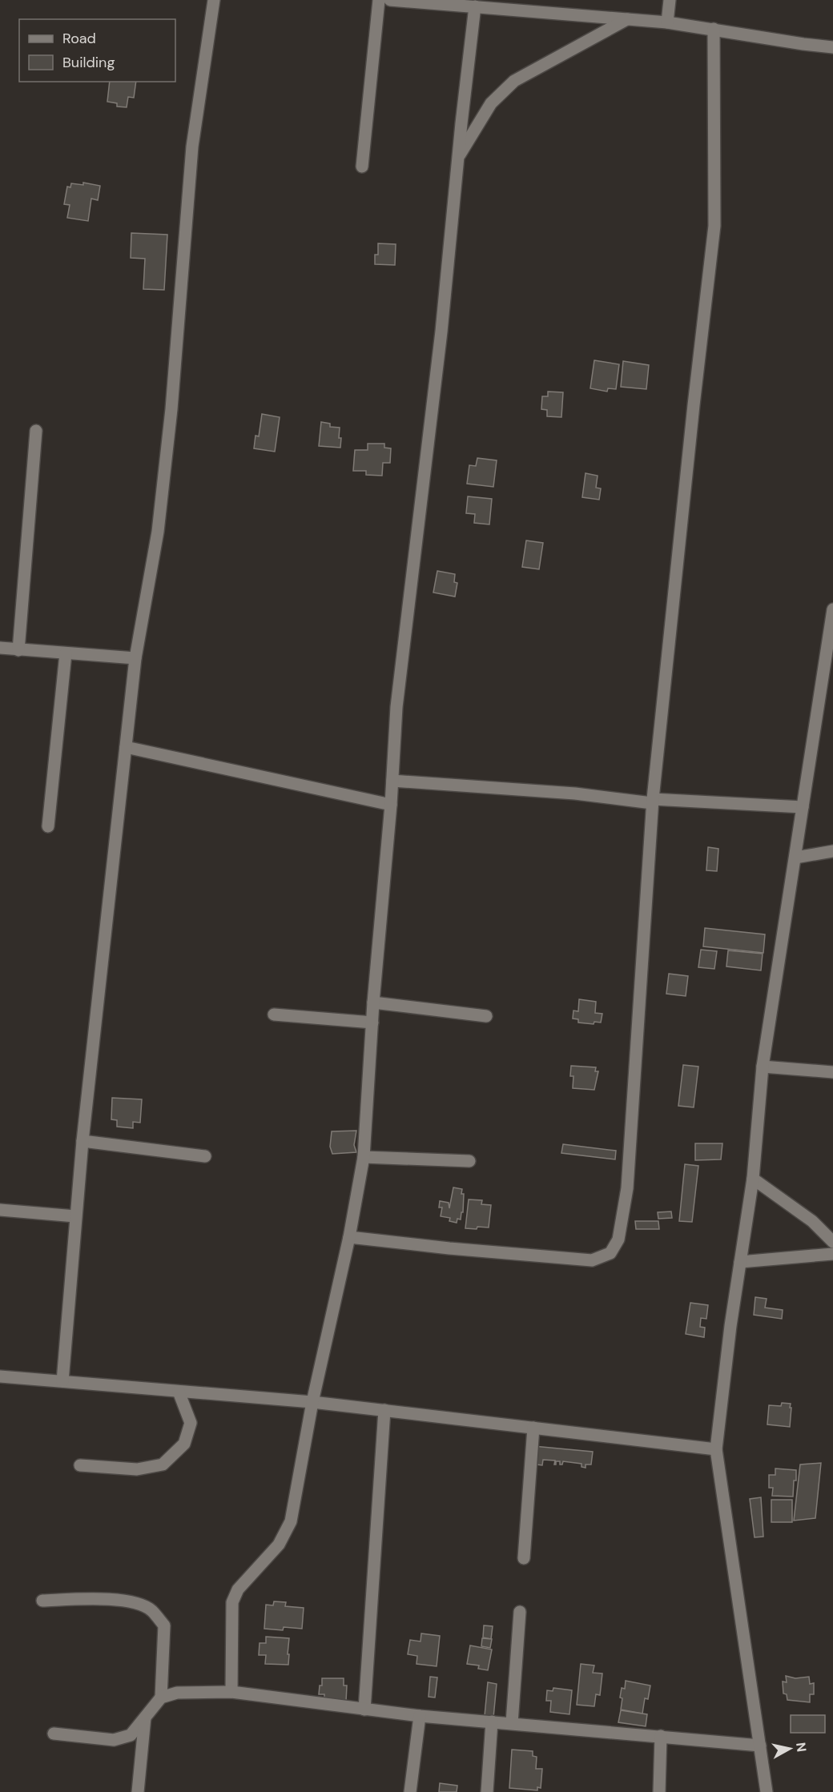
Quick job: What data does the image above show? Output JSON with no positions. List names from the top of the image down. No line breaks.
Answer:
{"legend":["Road","Building"],"north":"right"}
